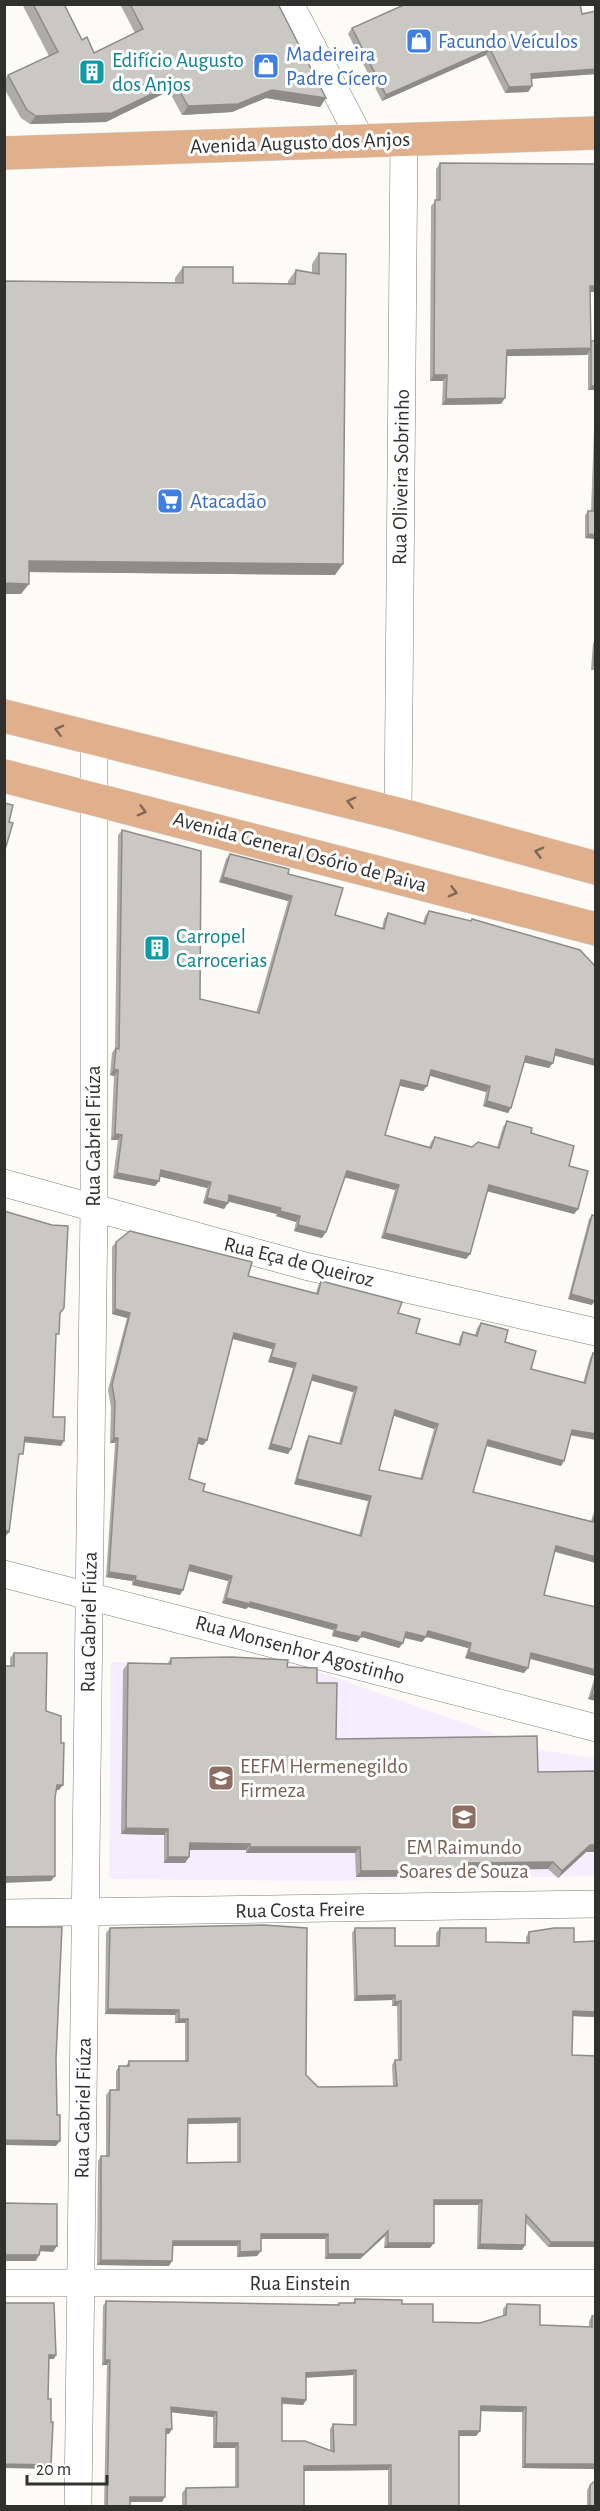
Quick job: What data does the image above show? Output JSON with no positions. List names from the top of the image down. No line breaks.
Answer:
{"streets":{"main road":["Avenida Augusto dos Anjos","Avenida General Osório de Paiva"],"street":["Rua Oliveira Sobrinho","Rua Gabriel Fiúza","Rua Eça de Queiroz","Rua Monsenhor Agostinho","Rua Costa Freire","Rua Einstein"]},"crossings":[["Avenida Augusto dos Anjos","Rua Oliveira Sobrinho"],["Avenida General Osório de Paiva","Rua Gabriel Fiúza"],["Rua Gabriel Fiúza","Rua Eça de Queiroz"],["Rua Gabriel Fiúza","Rua Monsenhor Agostinho"],["Rua Gabriel Fiúza","Rua Costa Freire"],["Rua Gabriel Fiúza","Rua Einstein"]],"places":{"shop":["Facundo Veículos","Madeireira Padre Cícero"],"building":["Edifício Augusto dos Anjos","Carropel Carrocerias"],"supermarket":["Atacadão"],"school or university":["EEFM Hermenegildo Firmeza","EM Raimundo Soares de Souza"]},"scale_bar":"20 m"}
